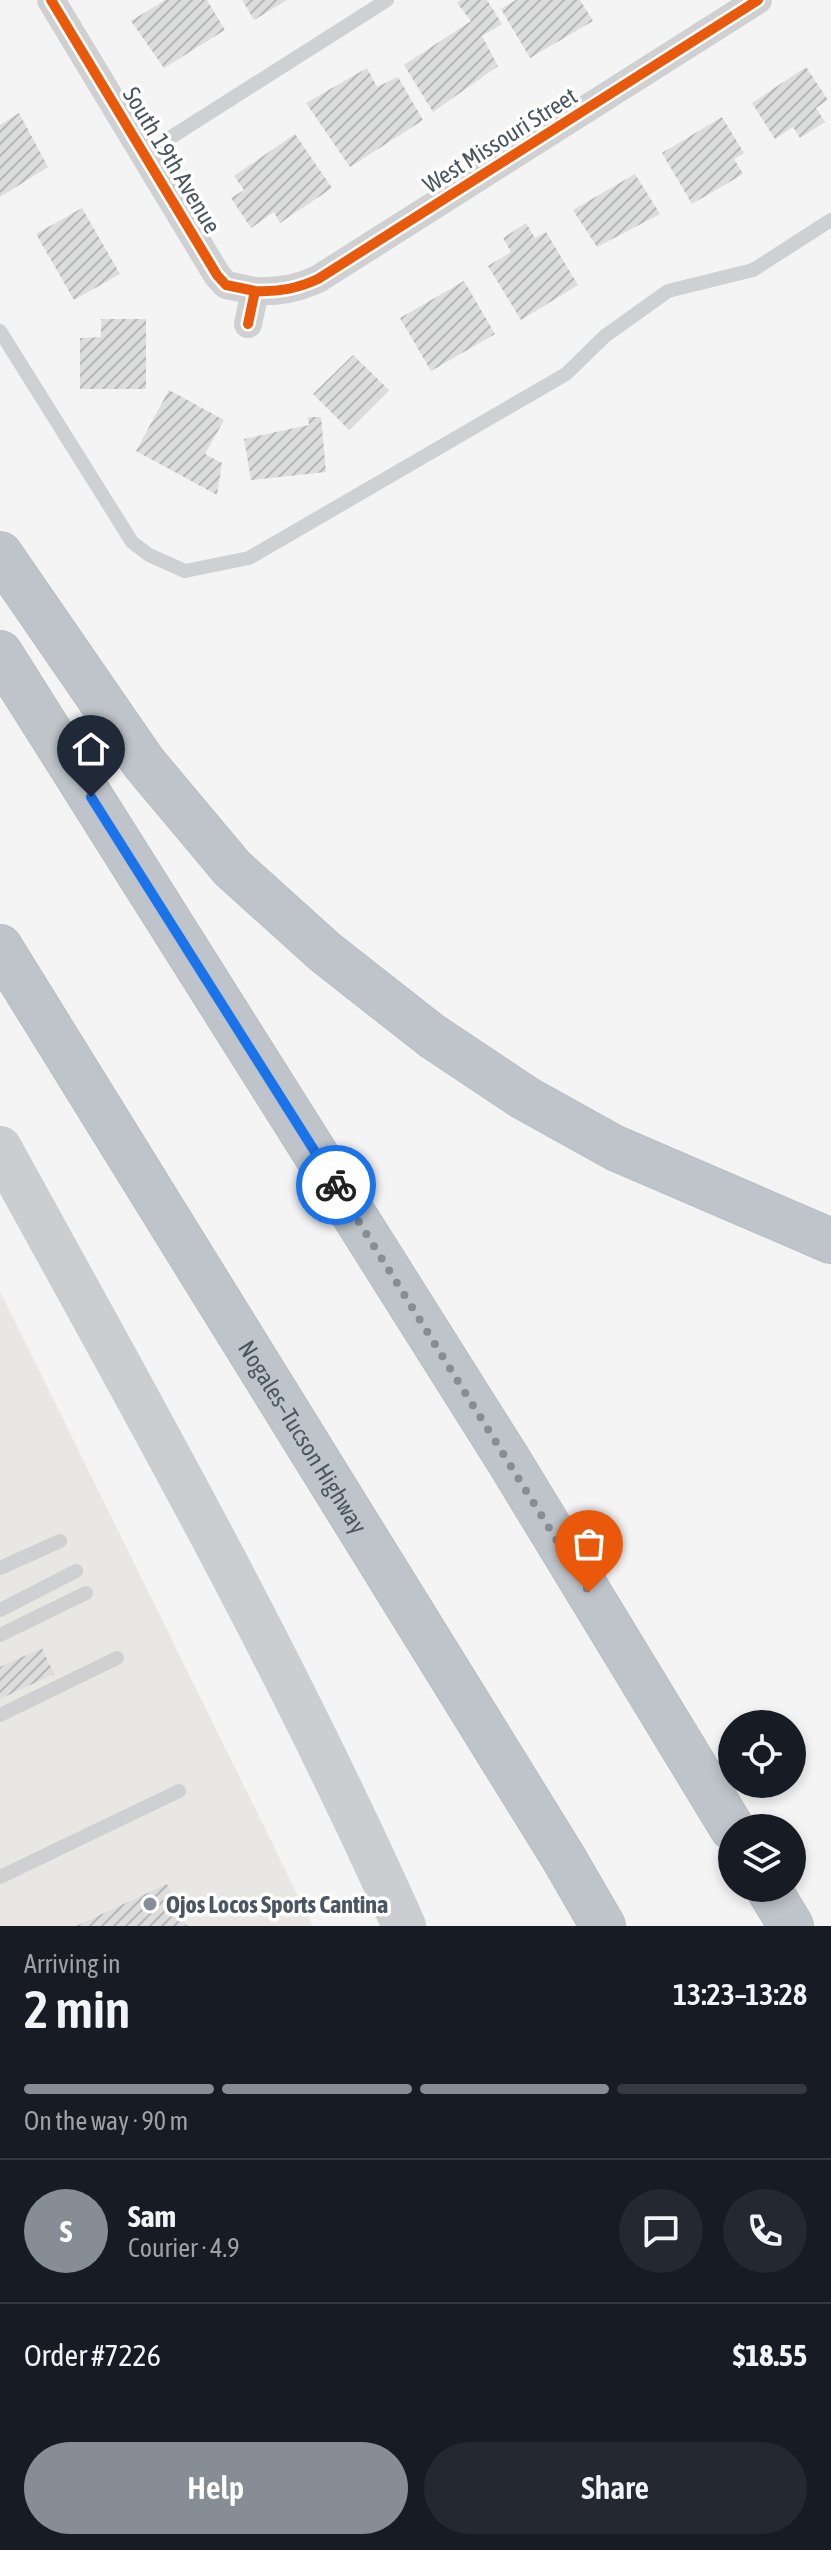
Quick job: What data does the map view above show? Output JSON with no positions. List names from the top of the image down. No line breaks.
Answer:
{"streets":{"highway":["Nogales–Tucson Highway"],"street":["West Missouri Street","South 19th Avenue"]},"crossings":[["West Missouri Street","South 19th Avenue"]],"places":["Ojos Locos Sports Cantina"],"page":{"heading":["2 min","Arriving in","13:23–13:28"],"panel":["Sam","Courier · 4.9","Order #7226","$18.55"],"bar":"On the way · 90 m","round":"S","buttons":["Help","Share"]}}
